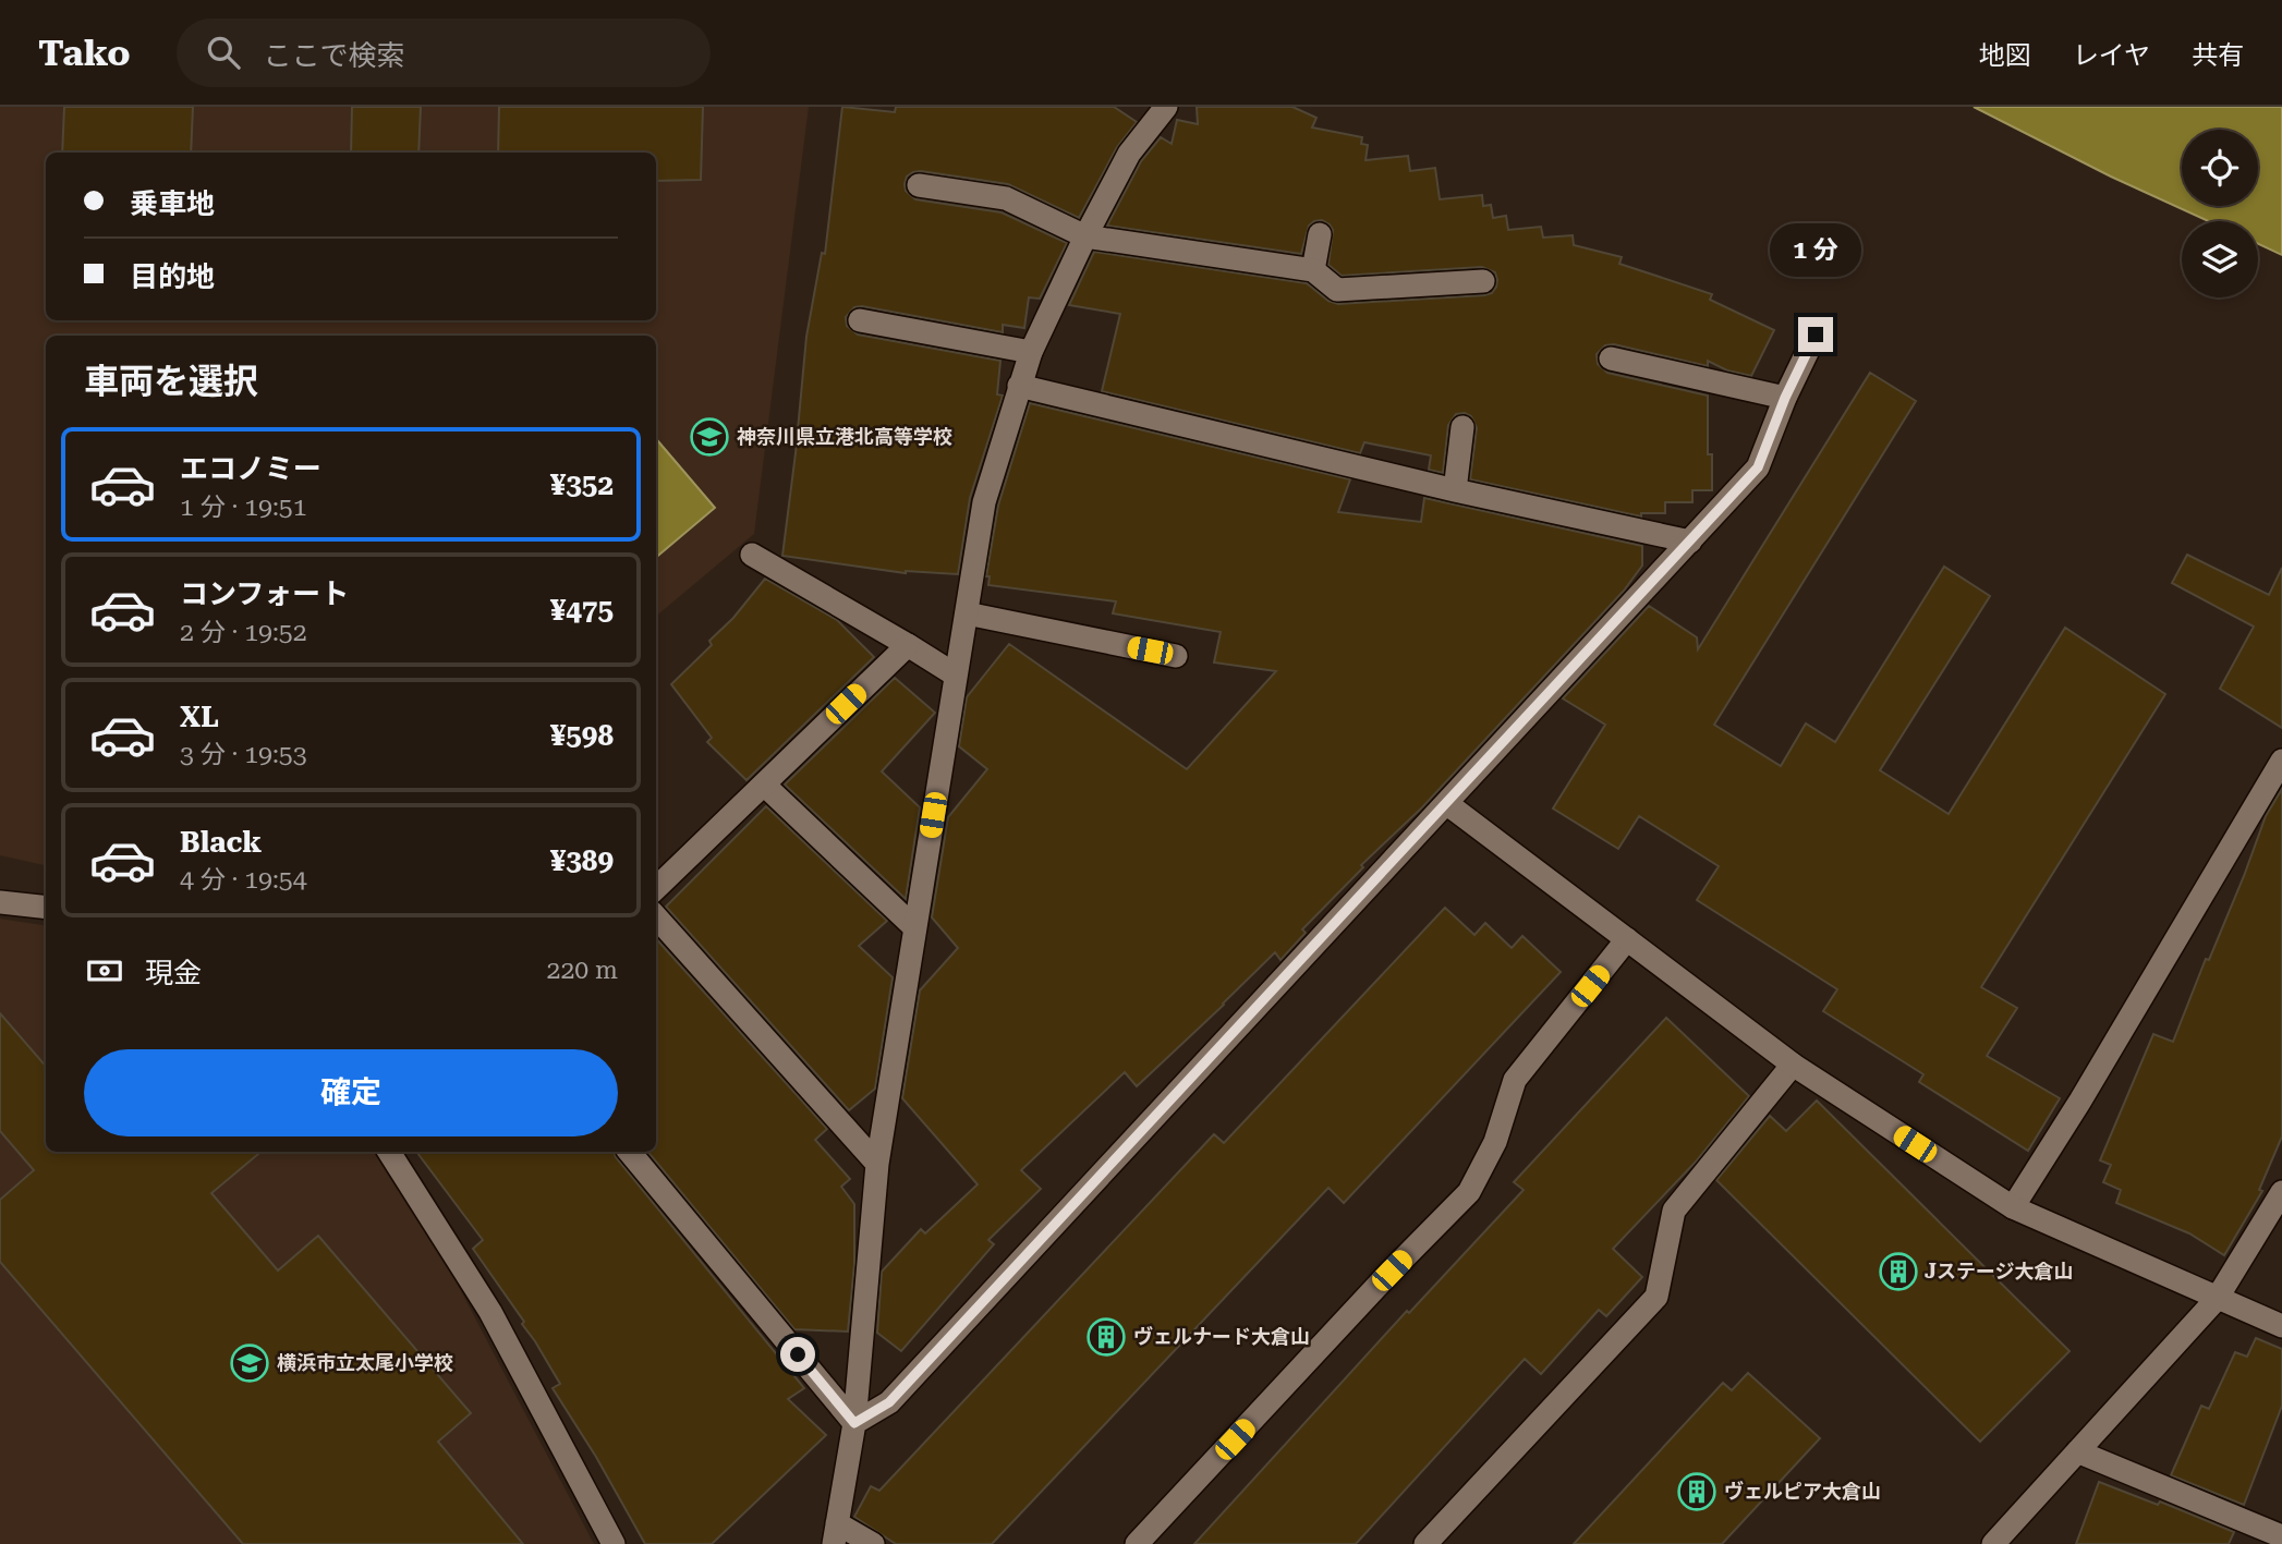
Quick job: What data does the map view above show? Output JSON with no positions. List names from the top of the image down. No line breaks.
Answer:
{"places":{"school or university":["神奈川県立港北高等学校","横浜市立太尾小学校"],"building":["Jステージ大倉山","ヴェルナード大倉山","ヴェルピア大倉山"]},"page":{"header":"Tako","search":"ここで検索","nav":["地図","レイヤ","共有"],"banner":["乗車地","目的地"],"bubble":"1 分","heading":"車両を選択","list":[{"name":"エコノミー","note":"1 分 · 19:51","value":"¥352"},{"name":"コンフォート","note":"2 分 · 19:52","value":"¥475"},{"name":"XL","note":"3 分 · 19:53","value":"¥598"},{"name":"Black","note":"4 分 · 19:54","value":"¥389"}],"pay":["現金","220 m"],"buttons":"確定"}}
